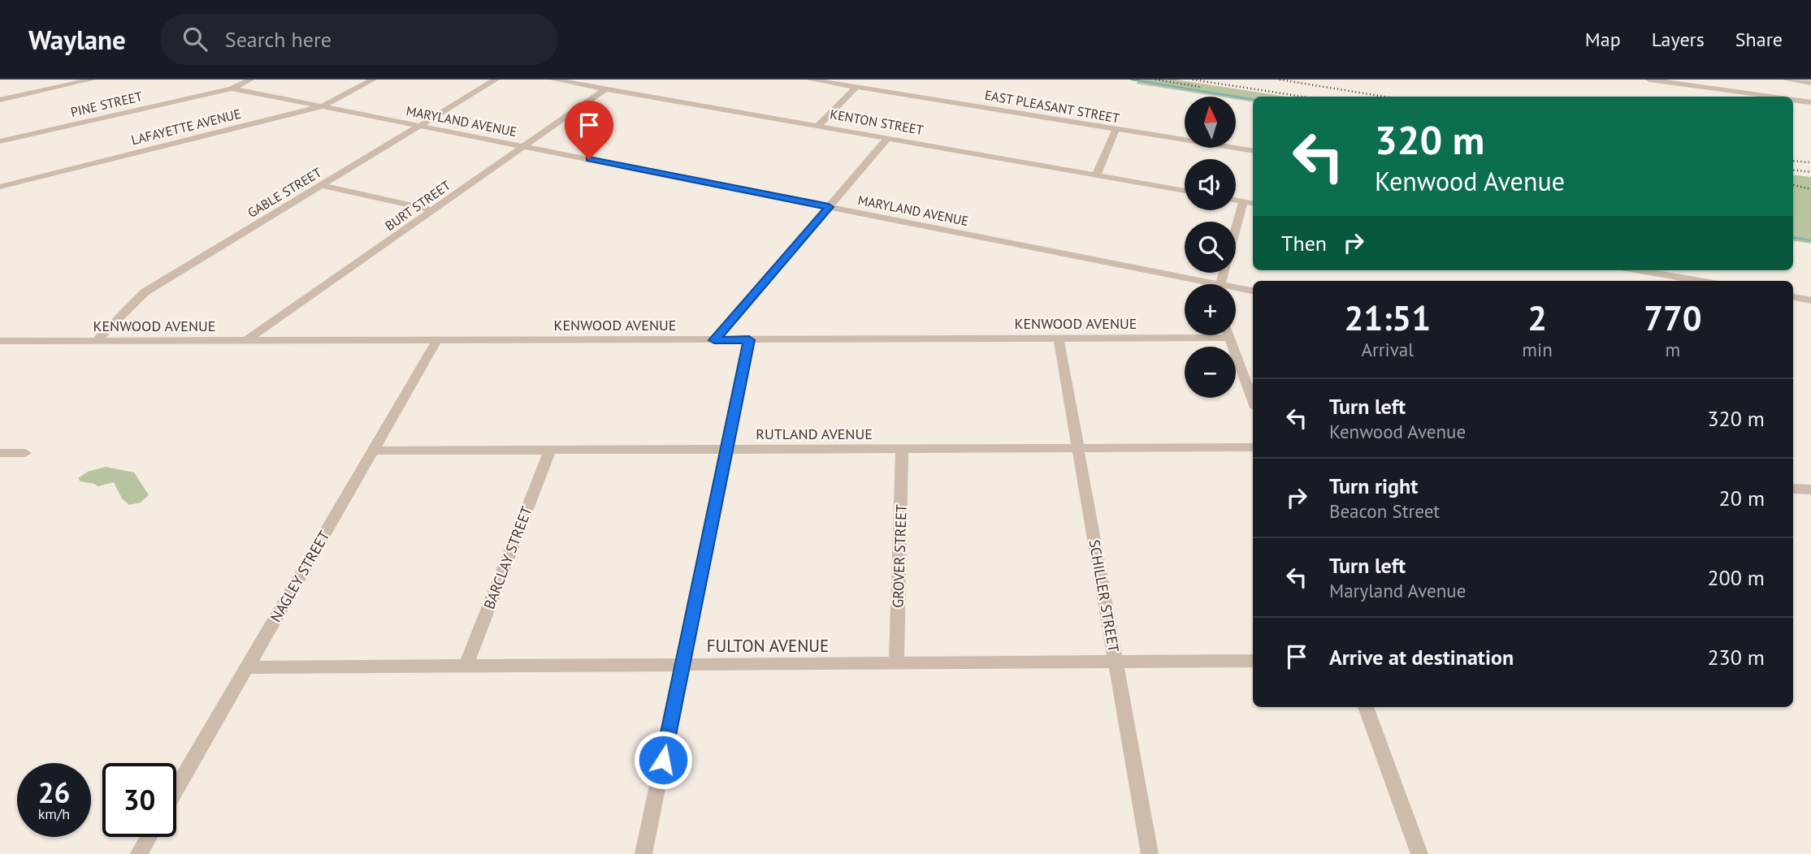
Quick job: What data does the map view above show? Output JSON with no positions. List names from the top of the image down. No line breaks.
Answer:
{"streets":{"street":["PINE STREET","EAST PLEASANT STREET","MARYLAND AVENUE","KENTON STREET","LAFAYETTE AVENUE","GABLE STREET","BURT STREET","KENWOOD AVENUE","RUTLAND AVENUE","GROVER STREET","BARCLAY STREET","NAGLEY STREET","SCHILLER STREET","FULTON AVENUE"]},"crossings":[["PINE STREET","MARYLAND AVENUE"],["MARYLAND AVENUE","LAFAYETTE AVENUE"],["MARYLAND AVENUE","GABLE STREET"],["MARYLAND AVENUE","BURT STREET"],["KENTON STREET","BURT STREET"],["GABLE STREET","KENWOOD AVENUE"],["BURT STREET","KENWOOD AVENUE"],["KENWOOD AVENUE","NAGLEY STREET"],["KENWOOD AVENUE","SCHILLER STREET"],["RUTLAND AVENUE","GROVER STREET"],["RUTLAND AVENUE","BARCLAY STREET"],["RUTLAND AVENUE","NAGLEY STREET"],["RUTLAND AVENUE","SCHILLER STREET"],["GROVER STREET","FULTON AVENUE"],["BARCLAY STREET","FULTON AVENUE"],["NAGLEY STREET","FULTON AVENUE"],["SCHILLER STREET","FULTON AVENUE"]],"north":"top","page":{"header":"Waylane","search":"Search here","nav":["Map","Layers","Share"],"map_buttons":["+","−"],"turn":["320 m","Kenwood Avenue"],"then":"Then","eta":["21:51","Arrival","2","min","770","m"],"list":[{"name":"Turn left","note":"Kenwood Avenue","value":"320 m"},{"name":"Turn right","note":"Beacon Street","value":"20 m"},{"name":"Turn left","note":"Maryland Avenue","value":"200 m"},{"name":"Arrive at destination","value":"230 m"}],"speed":"26 km/h","limit":"30"}}
